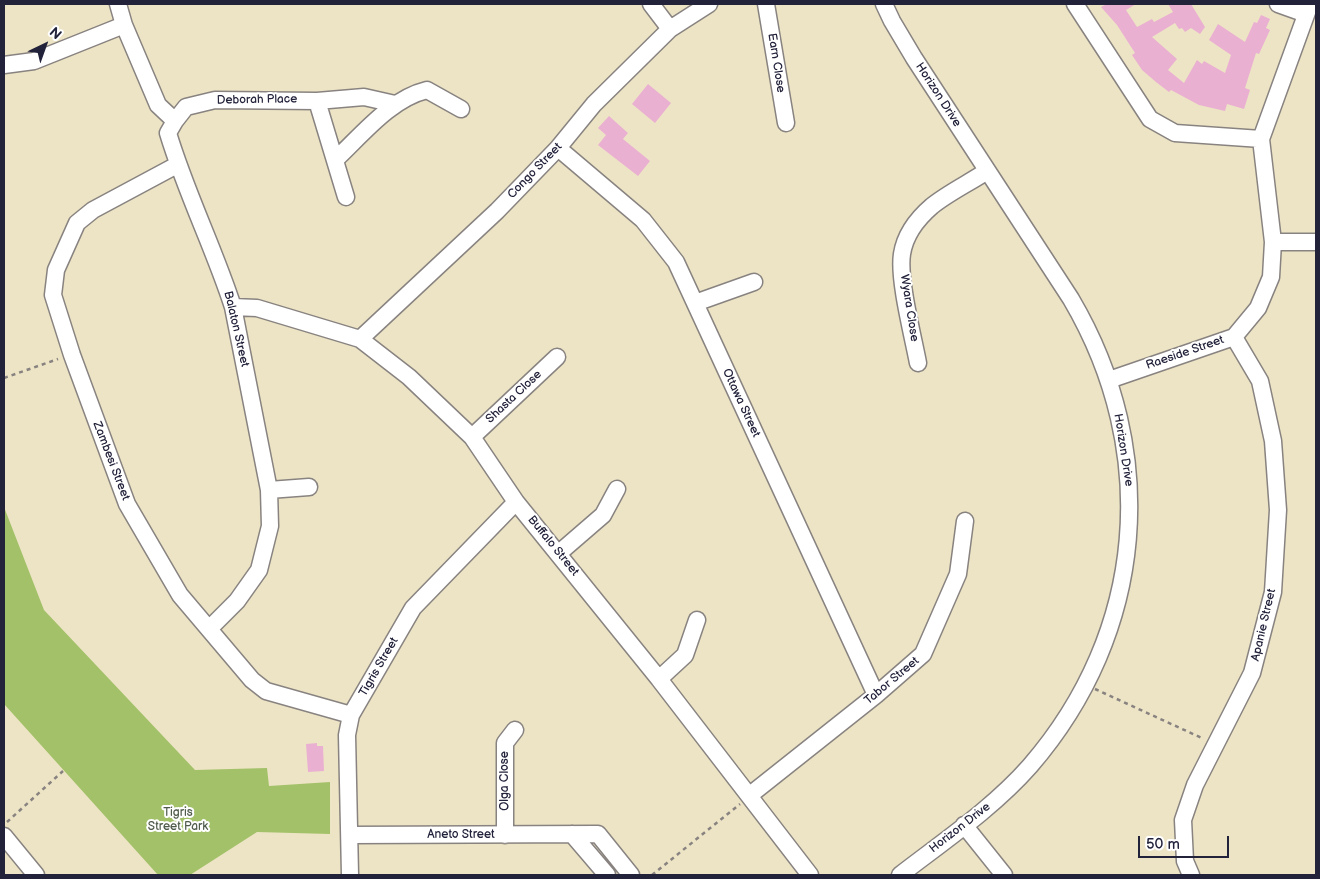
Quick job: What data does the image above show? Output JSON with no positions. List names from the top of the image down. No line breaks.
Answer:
{"streets":{"street":["Earn Close","Horizon Drive","Deborah Place","Congo Street","Wyara Close","Balaton Street","Raeside Street","Shasta Close","Ottawa Street","Zambesi Street","Buffalo Street","Apanie Street","Tigris Street","Tabor Street","Olga Close","Aneto Street"]},"crossings":[["Horizon Drive","Wyara Close"],["Horizon Drive","Raeside Street"],["Deborah Place","Balaton Street"],["Congo Street","Ottawa Street"],["Congo Street","Buffalo Street"],["Balaton Street","Zambesi Street"],["Balaton Street","Buffalo Street"],["Raeside Street","Apanie Street"],["Shasta Close","Buffalo Street"],["Ottawa Street","Tabor Street"],["Zambesi Street","Tigris Street"],["Buffalo Street","Tigris Street"],["Buffalo Street","Tabor Street"],["Tigris Street","Aneto Street"],["Olga Close","Aneto Street"]],"parks":["Tigris Street Park"],"scale_bar":"50 m","north":"top right"}
